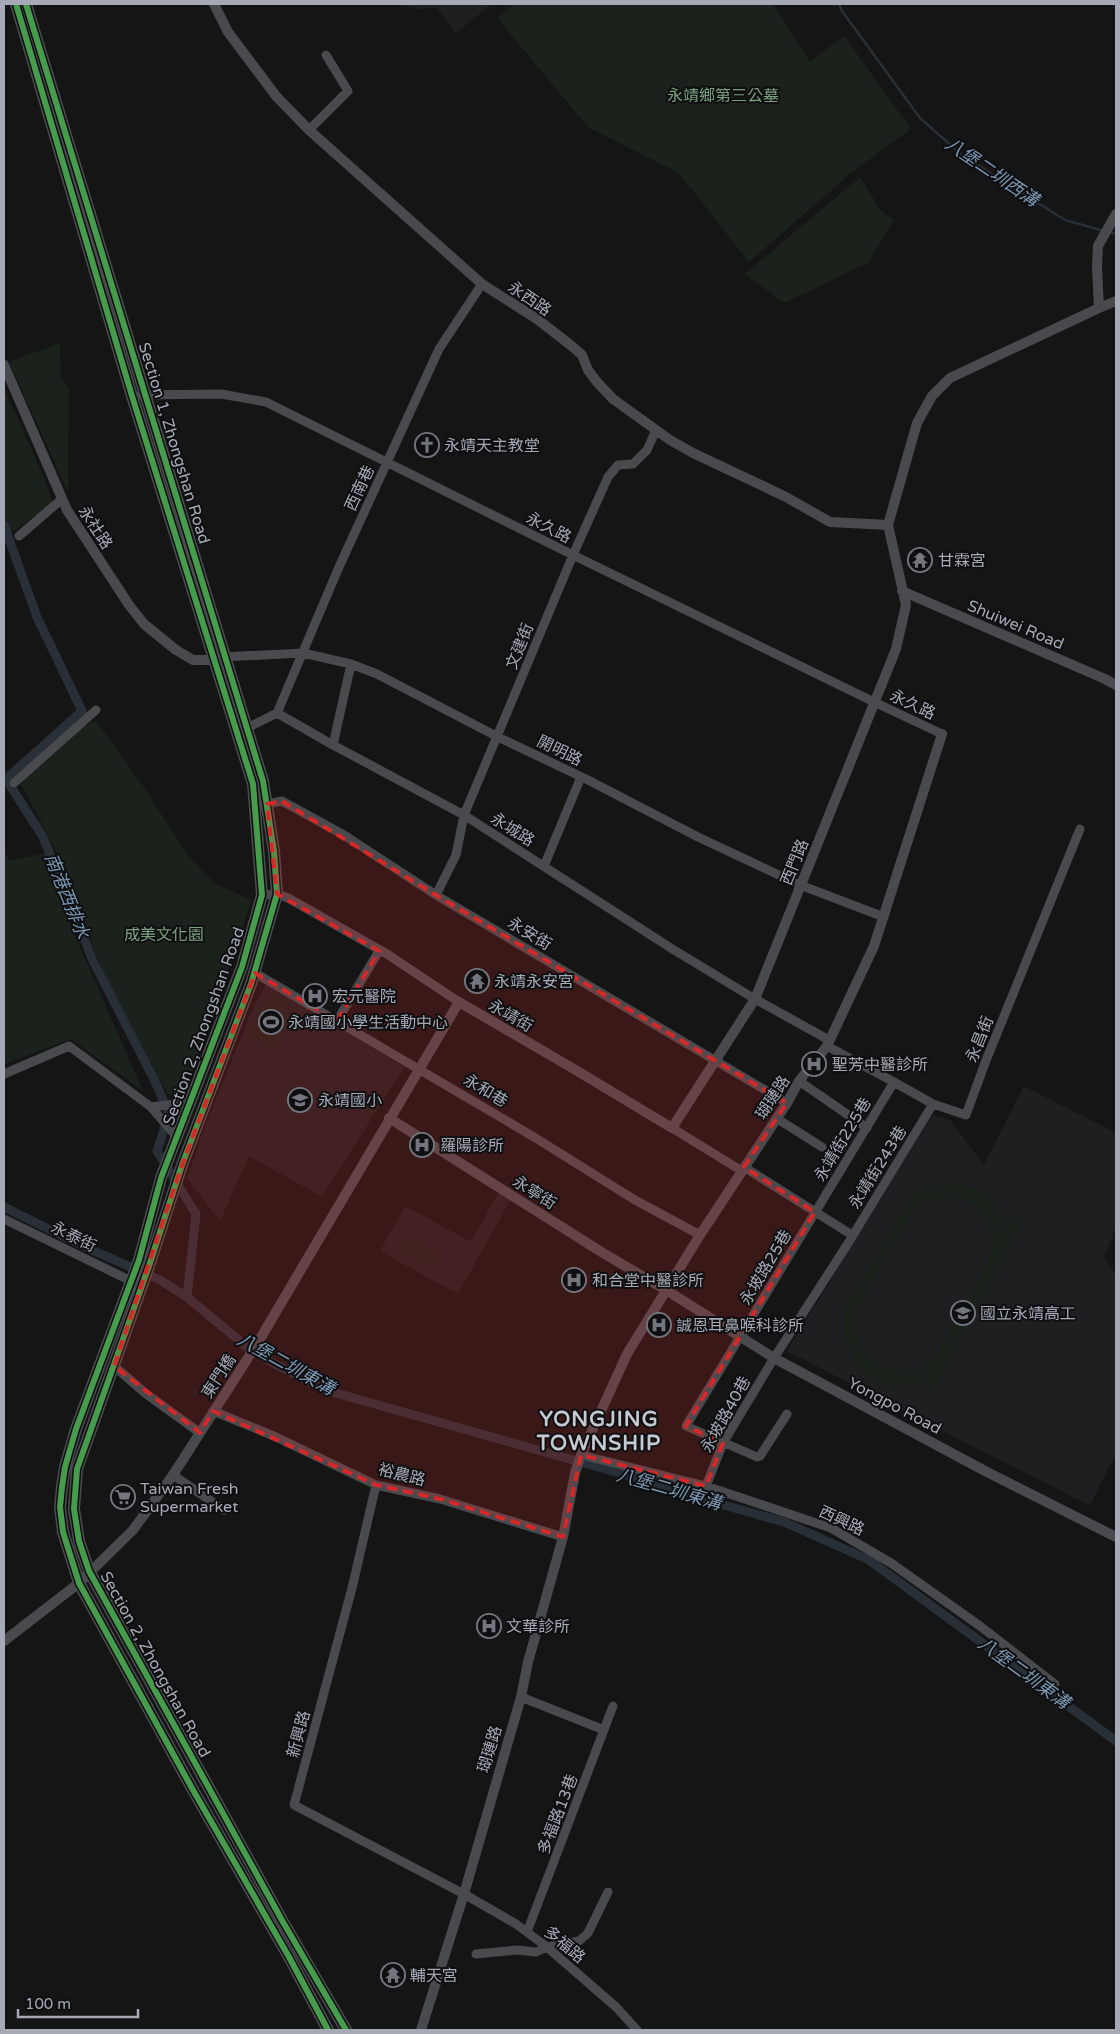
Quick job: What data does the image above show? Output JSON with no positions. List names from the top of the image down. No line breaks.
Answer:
{"streets":{"main road":["Section 1, Zhongshan Road","Section 2, Zhongshan Road"],"street":["永西路","西南巷","永社路","永久路","Shuiwei Road","文建街","開明路","永城路","西門路","永安街","永靖街","永昌街","永和巷","瑚璉路","永靖街225巷","永靖街243巷","永寧街","永泰街","永坡路25巷","東門橋","Yongpo Road","永坡路40巷","裕農路","西興路","新興路","多福路13巷","多福路"]},"crossings":[["永西路","西南巷"],["永西路","文建街"],["永西路","西門路"],["Section 1, Zhongshan Road","永社路"],["Section 1, Zhongshan Road","永久路"],["Section 1, Zhongshan Road","開明路"],["Section 1, Zhongshan Road","永安街"],["Section 1, Zhongshan Road","永靖街"],["Section 1, Zhongshan Road","Section 2, Zhongshan Road"],["西南巷","永久路"],["西南巷","開明路"],["西南巷","永城路"],["永社路","開明路"],["永久路","文建街"],["永久路","西門路"],["永久路","瑚璉路"],["Shuiwei Road","西門路"],["文建街","開明路"],["文建街","永城路"],["文建街","永安街"],["開明路","西門路"],["開明路","瑚璉路"],["永城路","西門路"],["永城路","永昌街"],["永城路","瑚璉路"],["西門路","永安街"],["西門路","永靖街"],["永安街","瑚璉路"],["永靖街","Section 2, Zhongshan Road"],["永靖街","瑚璉路"],["永靖街","永靖街225巷"],["永靖街","永靖街243巷"],["永靖街","永坡路25巷"],["永靖街","東門橋"],["Section 2, Zhongshan Road","永和巷"],["Section 2, Zhongshan Road","永泰街"],["Section 2, Zhongshan Road","東門橋"],["永昌街","瑚璉路"],["永昌街","永靖街225巷"],["永昌街","永靖街243巷"],["永和巷","瑚璉路"],["永和巷","東門橋"],["瑚璉路","永寧街"],["瑚璉路","Yongpo Road"],["瑚璉路","裕農路"],["瑚璉路","西興路"],["瑚璉路","新興路"],["瑚璉路","多福路"],["永靖街225巷","永坡路25巷"],["永靖街243巷","永坡路40巷"],["永寧街","東門橋"],["永寧街","Yongpo Road"],["永坡路25巷","Yongpo Road"],["永坡路25巷","永坡路40巷"],["東門橋","裕農路"],["Yongpo Road","永坡路40巷"],["永坡路40巷","西興路"],["裕農路","新興路"],["新興路","多福路"],["多福路13巷","多福路"]],"districts":["YONGJING TOWNSHIP"],"water":["八堡二圳西溝","南港西排水","八堡二圳東溝"],"parks":["永靖鄉第三公墓","成美文化園"],"places":{"church":["永靖天主教堂"],"temple":["甘霖宮","永靖永安宮","輔天宮"],"hospital":["宏元醫院","聖芳中醫診所","羅陽診所","和合堂中醫診所","誠恩耳鼻喉科診所","文華診所"],"sports":["永靖國小學生活動中心"],"school or university":["永靖國小","國立永靖高工"],"supermarket":["Taiwan Fresh Supermarket"]},"scale_bar":"100 m"}
